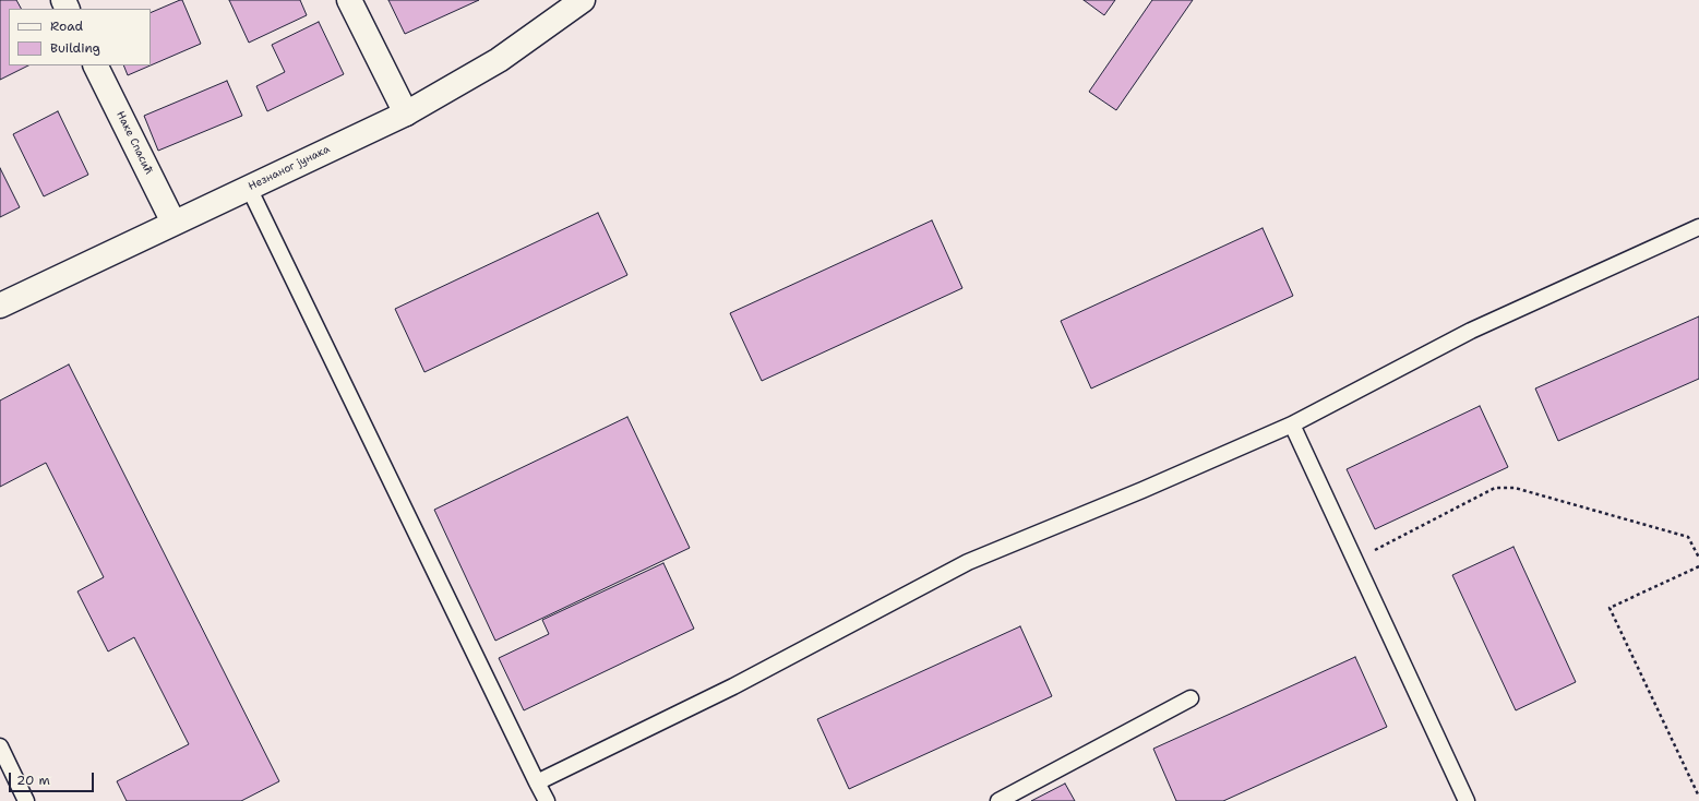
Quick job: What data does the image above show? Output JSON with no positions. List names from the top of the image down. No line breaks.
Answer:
{"streets":{"main road":["Наке Спасић","Незнаног јунака"]},"crossings":[["Наке Спасић","Незнаног јунака"]],"legend":["Road","Building"],"scale_bar":"20 m"}
